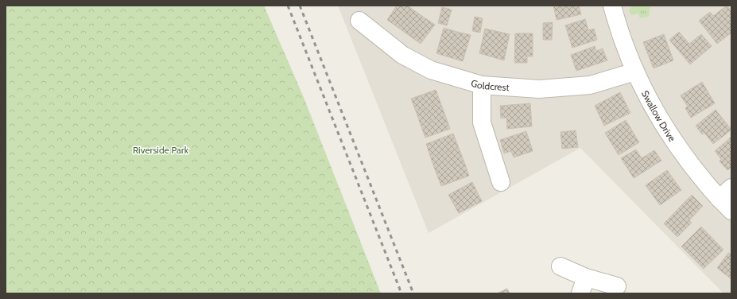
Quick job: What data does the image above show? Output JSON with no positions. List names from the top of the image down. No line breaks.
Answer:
{"streets":{"street":["Goldcrest","Swallow Drive"]},"crossings":[["Goldcrest","Swallow Drive"]],"parks":["Riverside Park"]}
